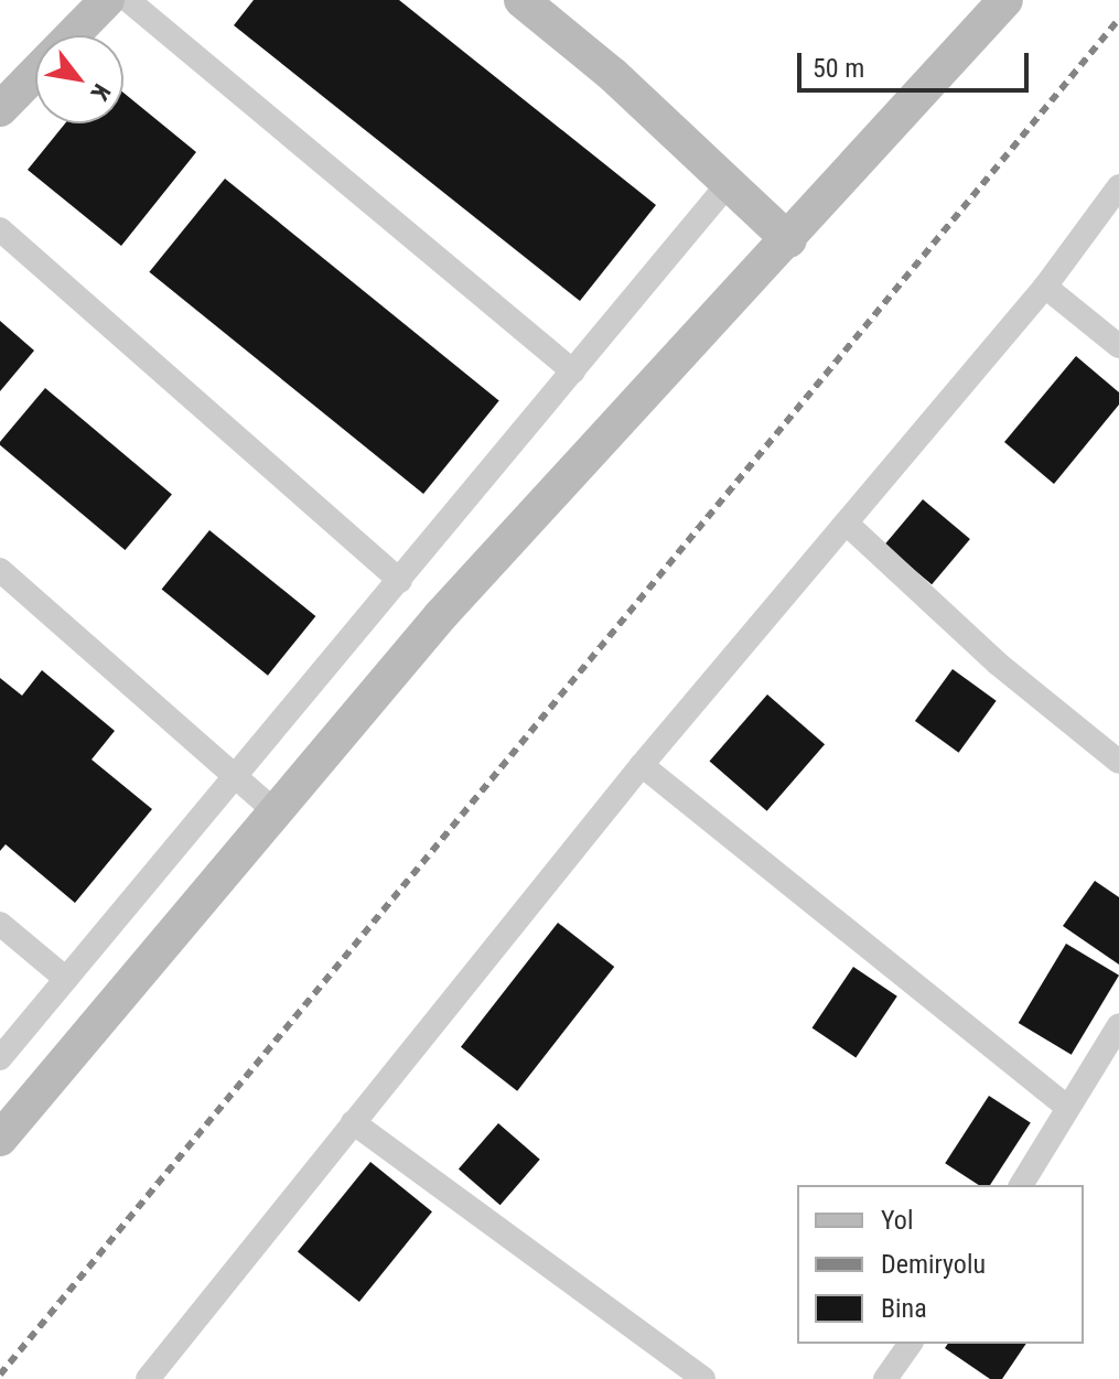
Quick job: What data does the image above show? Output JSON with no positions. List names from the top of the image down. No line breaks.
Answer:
{"legend":["Yol","Demiryolu","Bina"],"scale_bar":"50 m","north":"bottom right"}
